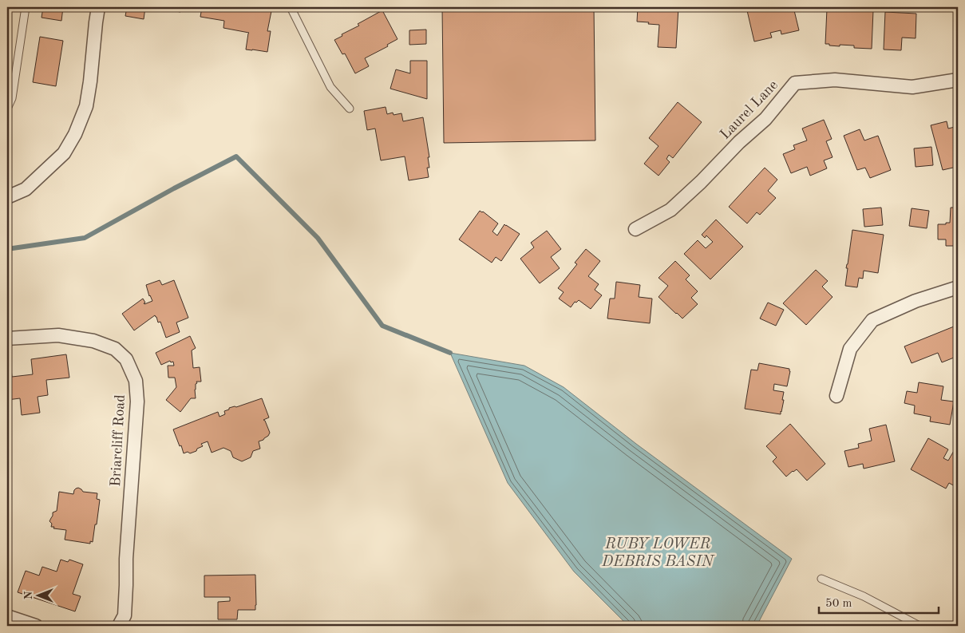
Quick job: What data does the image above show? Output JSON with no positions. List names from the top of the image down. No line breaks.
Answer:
{"streets":{"street":["Laurel Lane","Briarcliff Road"]},"water":["RUBY LOWER DEBRIS BASIN"],"scale_bar":"50 m","north":"left"}
